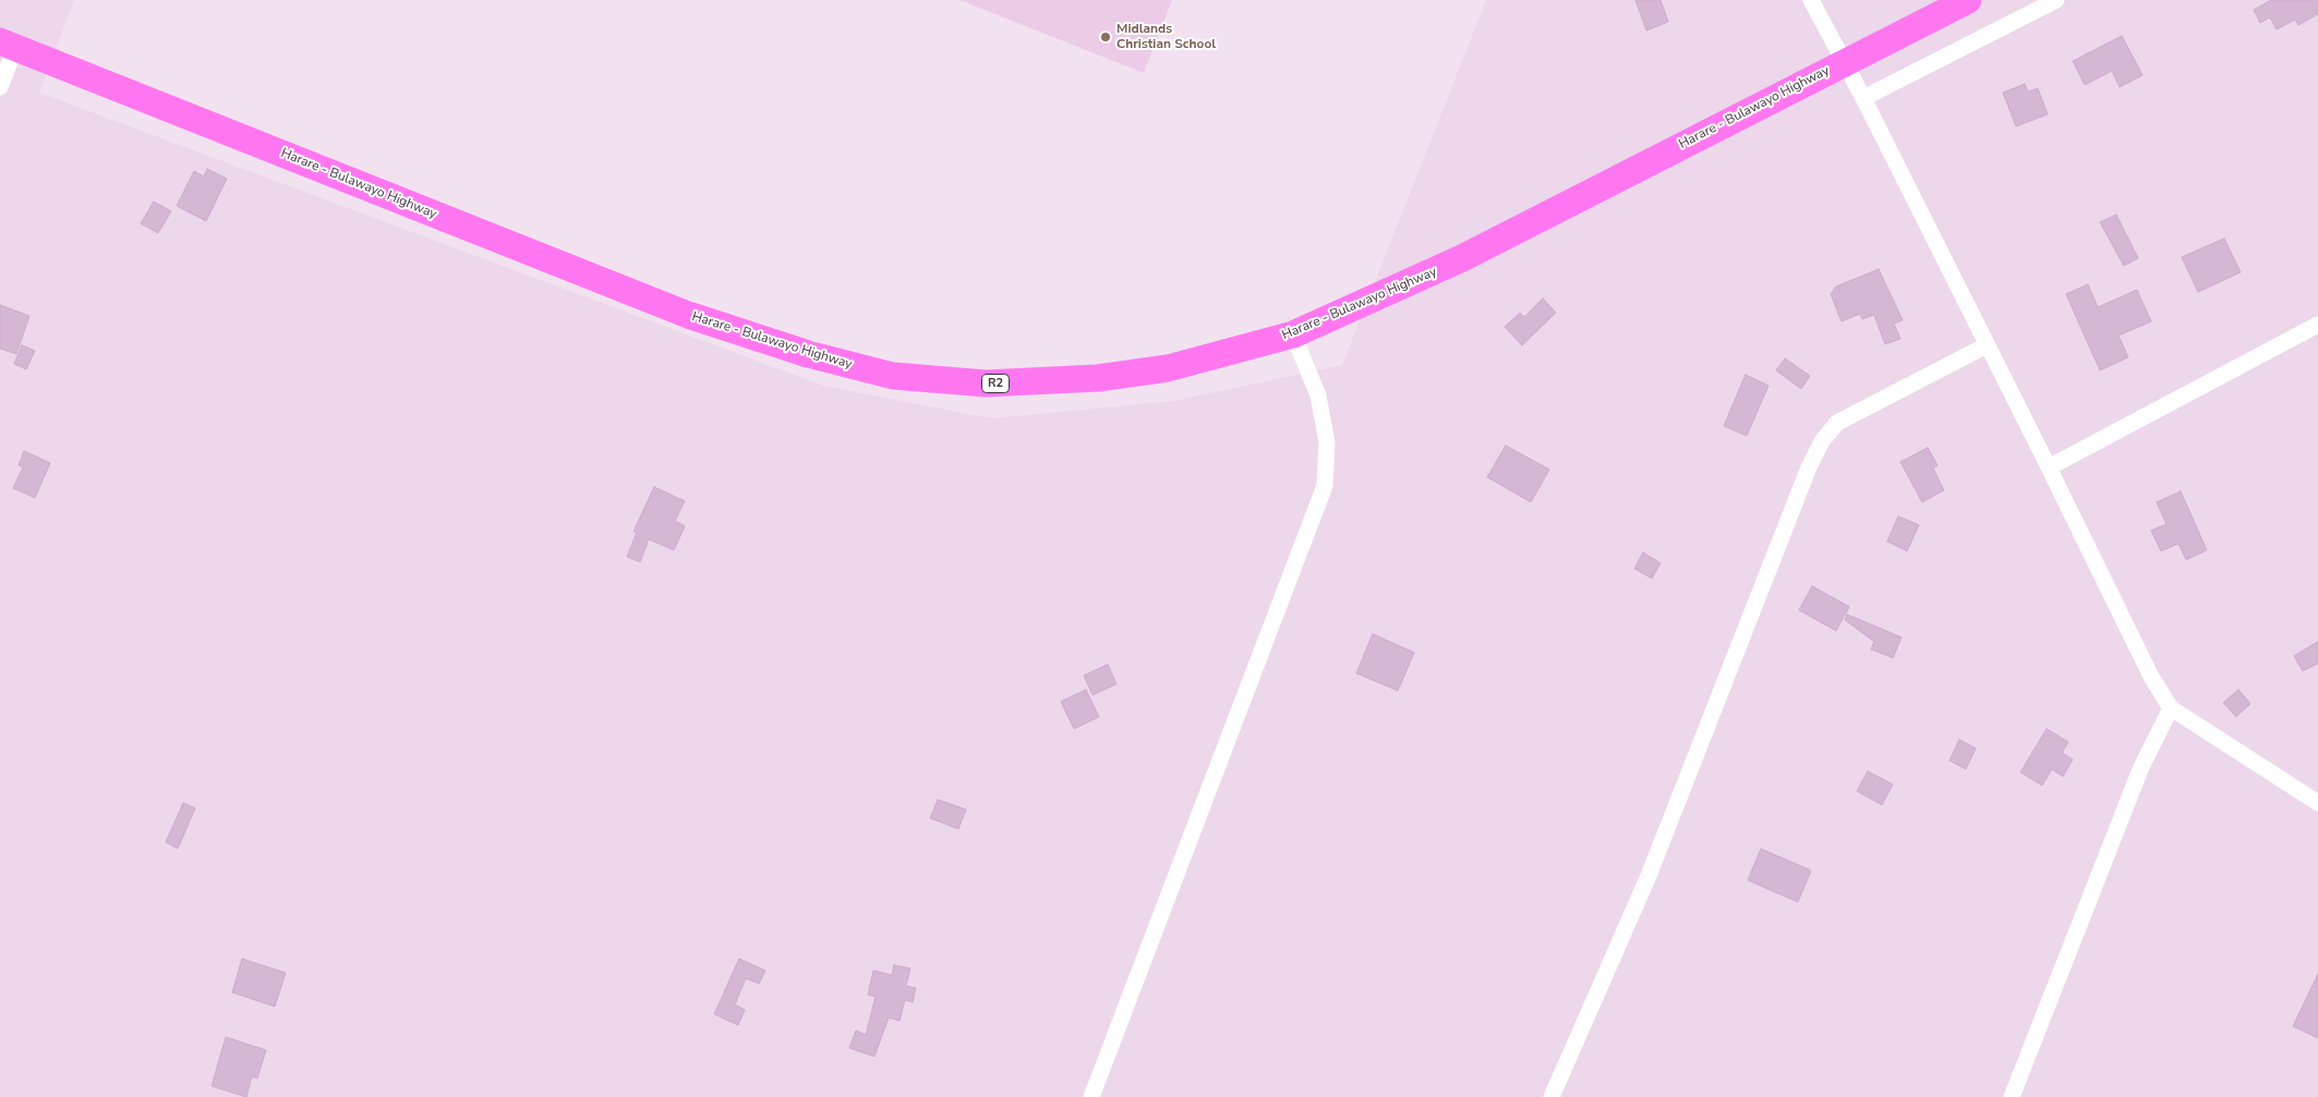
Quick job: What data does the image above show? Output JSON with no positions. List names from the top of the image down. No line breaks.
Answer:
{"streets":{"highway":["Harare - Bulawayo Highway","R2"]},"places":["Midlands Christian School"]}
